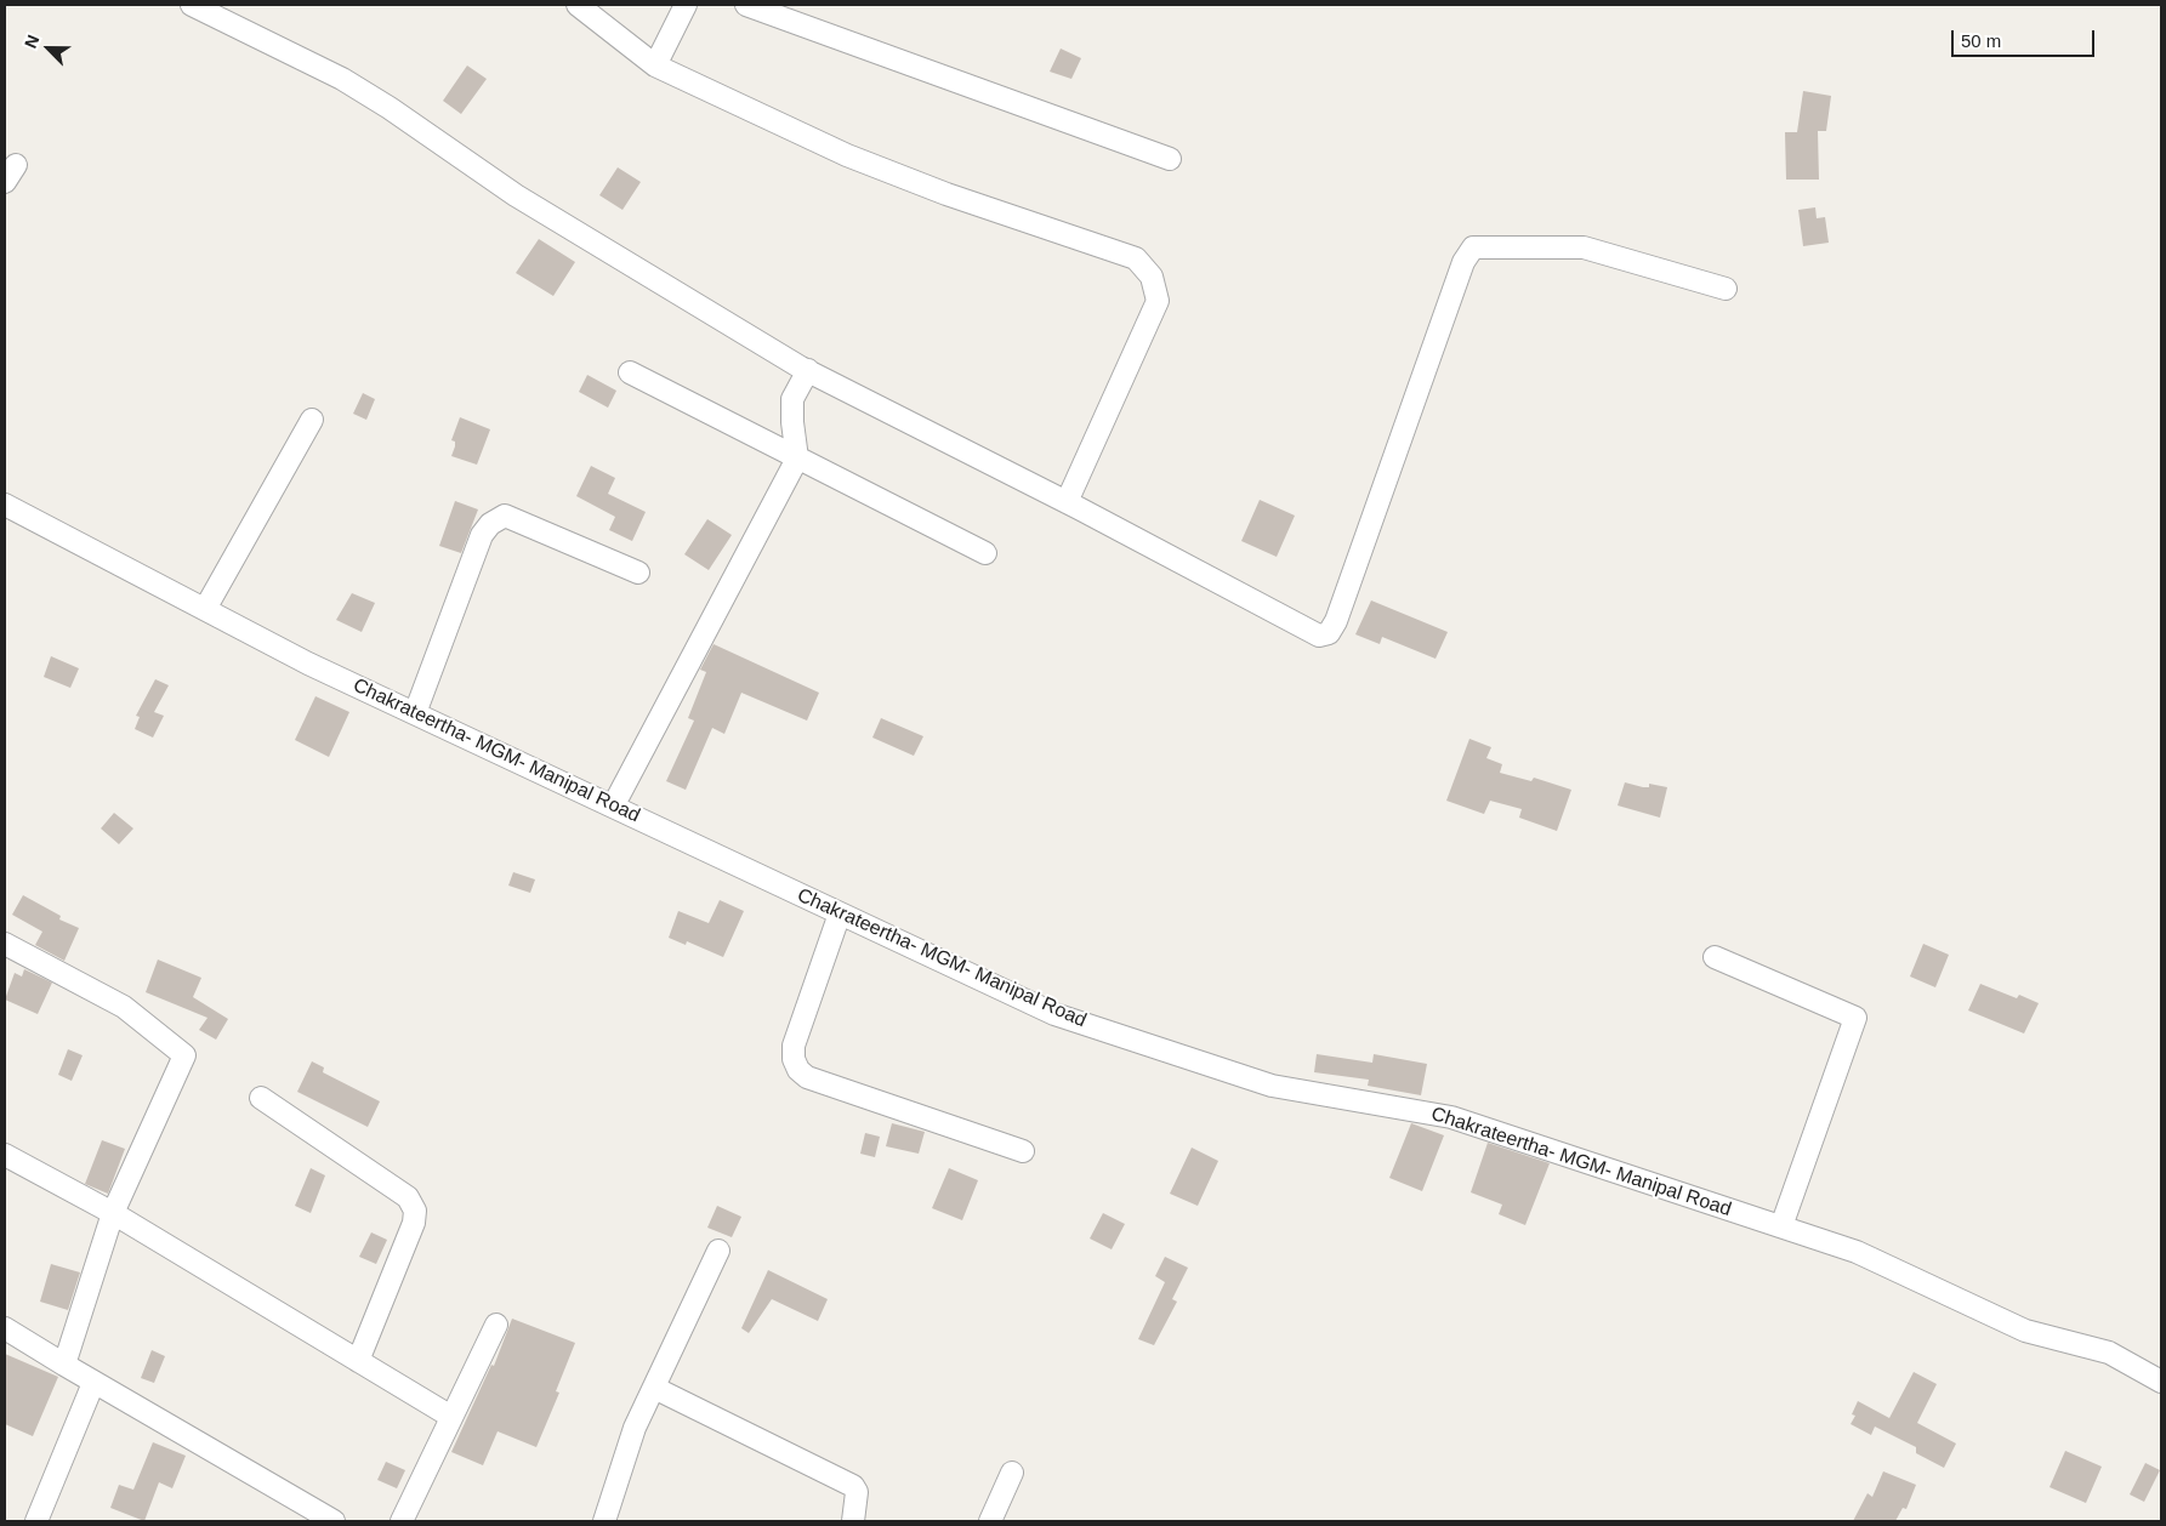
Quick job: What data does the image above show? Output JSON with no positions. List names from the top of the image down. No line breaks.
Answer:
{"streets":{"street":["Chakrateertha- MGM- Manipal Road"]},"scale_bar":"50 m","north":"top left"}
